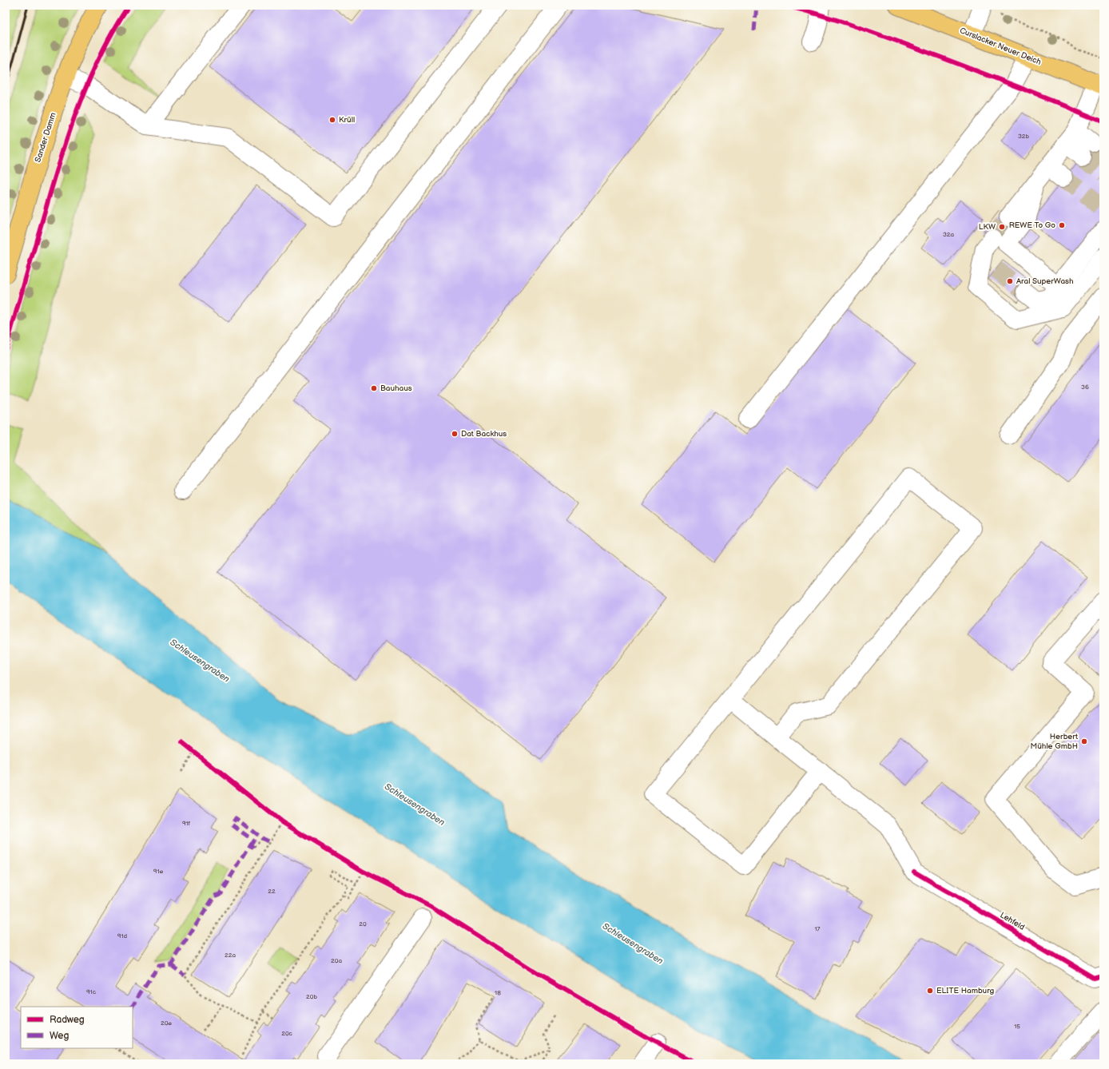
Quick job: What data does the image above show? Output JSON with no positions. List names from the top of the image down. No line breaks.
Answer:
{"streets":{"main road":["Curslacker Neuer Deich","Sander Damm"],"street":["Lehfeld"]},"water":["Schleusengraben"],"places":["Krüll","REWE To Go","LKW","Aral SuperWash","Bauhaus","Dat Backhus","Herbert Mühle GmbH","ELITE Hamburg"],"house_numbers":["32b","32a","36","91f","91e","22","20","17","91d","22a","20a","91c","18","20b","20e","15","20c"],"legend":["Radweg","Weg"]}
